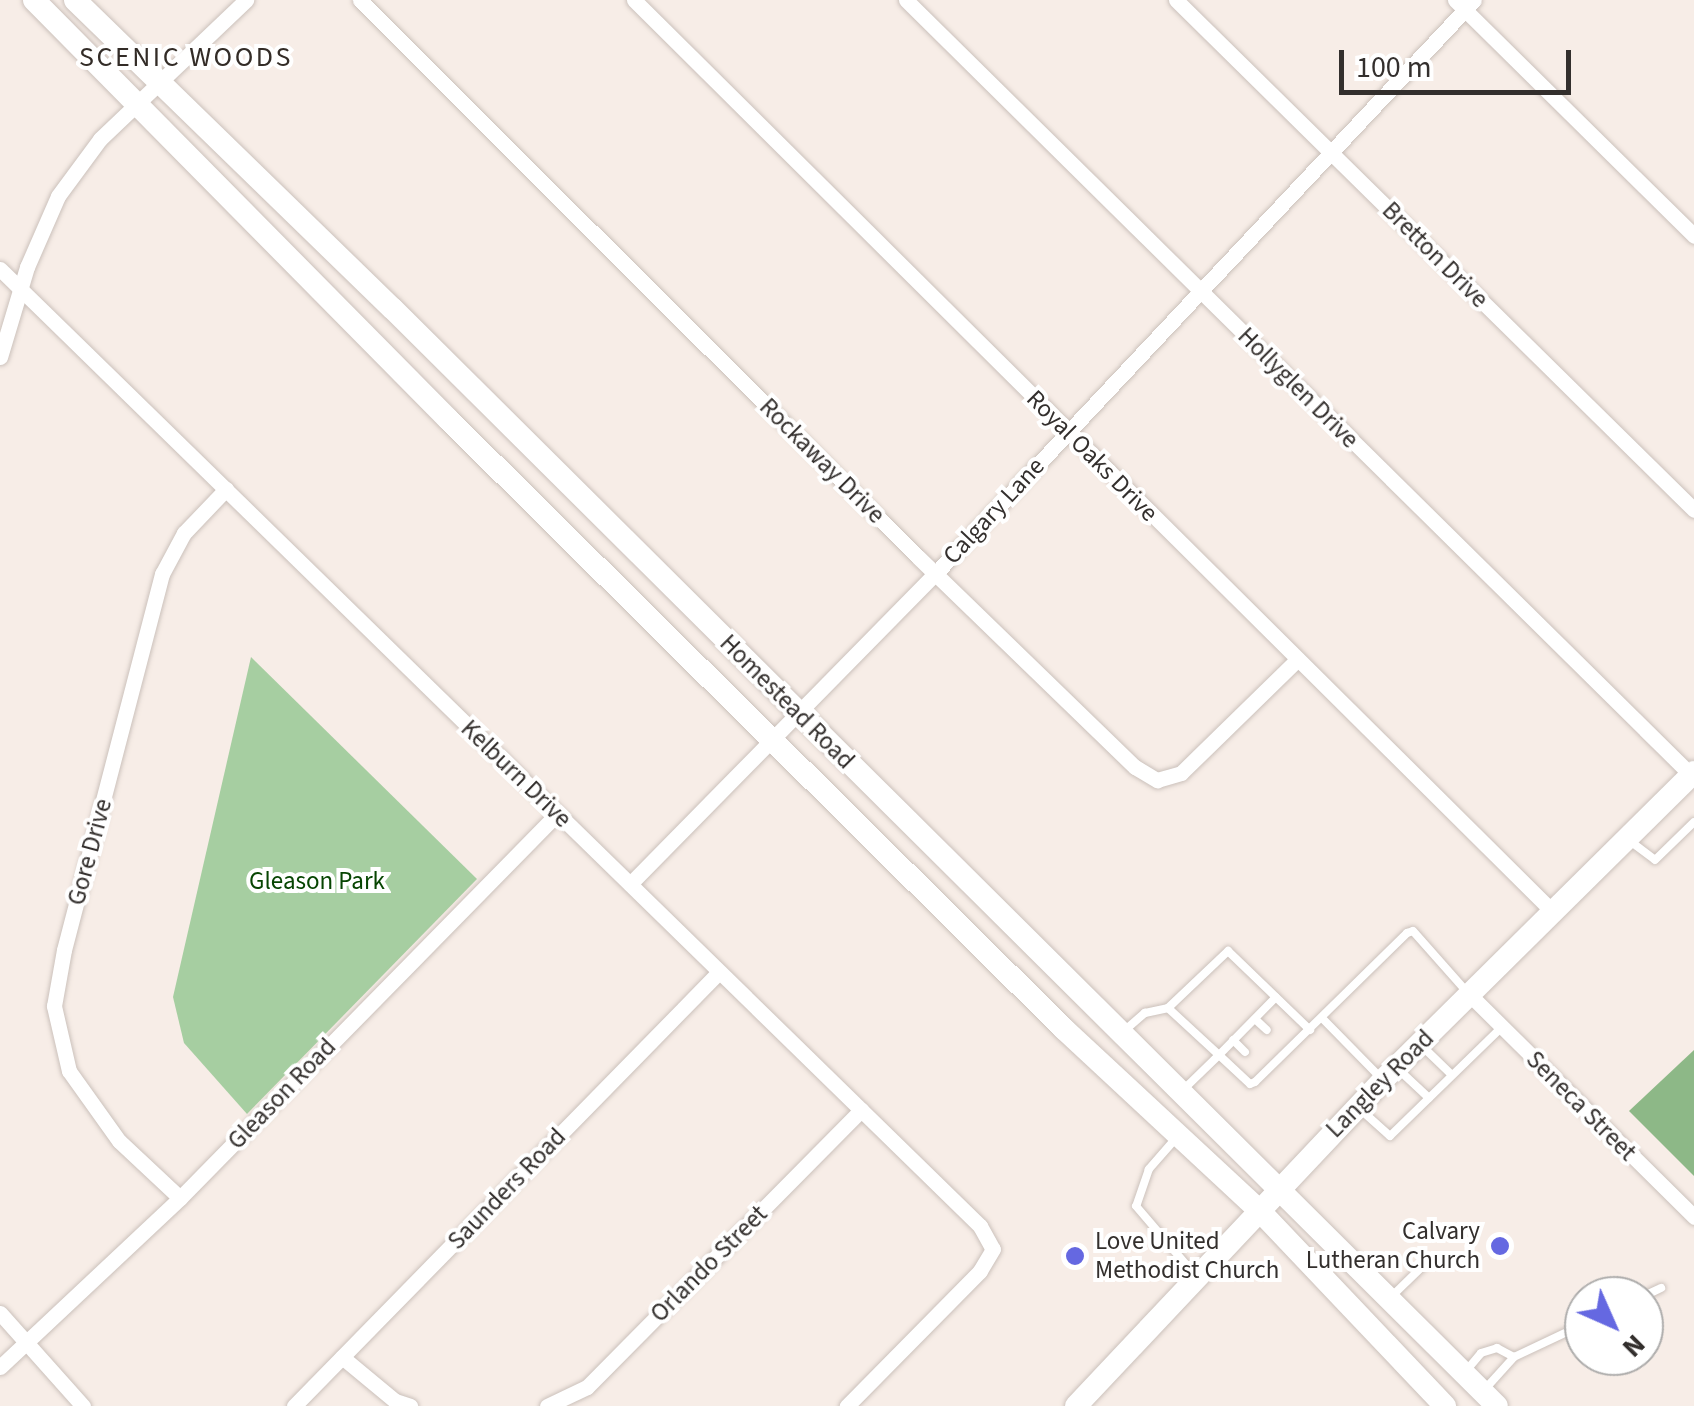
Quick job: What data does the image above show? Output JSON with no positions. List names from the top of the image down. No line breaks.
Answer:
{"streets":{"main road":["Homestead Road","Langley Road"],"street":["Bretton Drive","Hollyglen Drive","Royal Oaks Drive","Rockaway Drive","Calgary Lane","Kelburn Drive","Gore Drive","Gleason Road","Seneca Street","Saunders Road","Orlando Street"]},"crossings":[["Bretton Drive","Calgary Lane"],["Hollyglen Drive","Calgary Lane"],["Hollyglen Drive","Langley Road"],["Royal Oaks Drive","Rockaway Drive"],["Royal Oaks Drive","Calgary Lane"],["Royal Oaks Drive","Langley Road"],["Rockaway Drive","Calgary Lane"],["Calgary Lane","Homestead Road"],["Calgary Lane","Kelburn Drive"],["Homestead Road","Langley Road"],["Kelburn Drive","Gore Drive"],["Kelburn Drive","Gleason Road"],["Kelburn Drive","Saunders Road"],["Kelburn Drive","Orlando Street"],["Gore Drive","Gleason Road"],["Langley Road","Seneca Street"]],"districts":["SCENIC WOODS"],"parks":["Gleason Park"],"places":["Calvary Lutheran Church","Love United Methodist Church"],"scale_bar":"100 m","north":"bottom right"}
